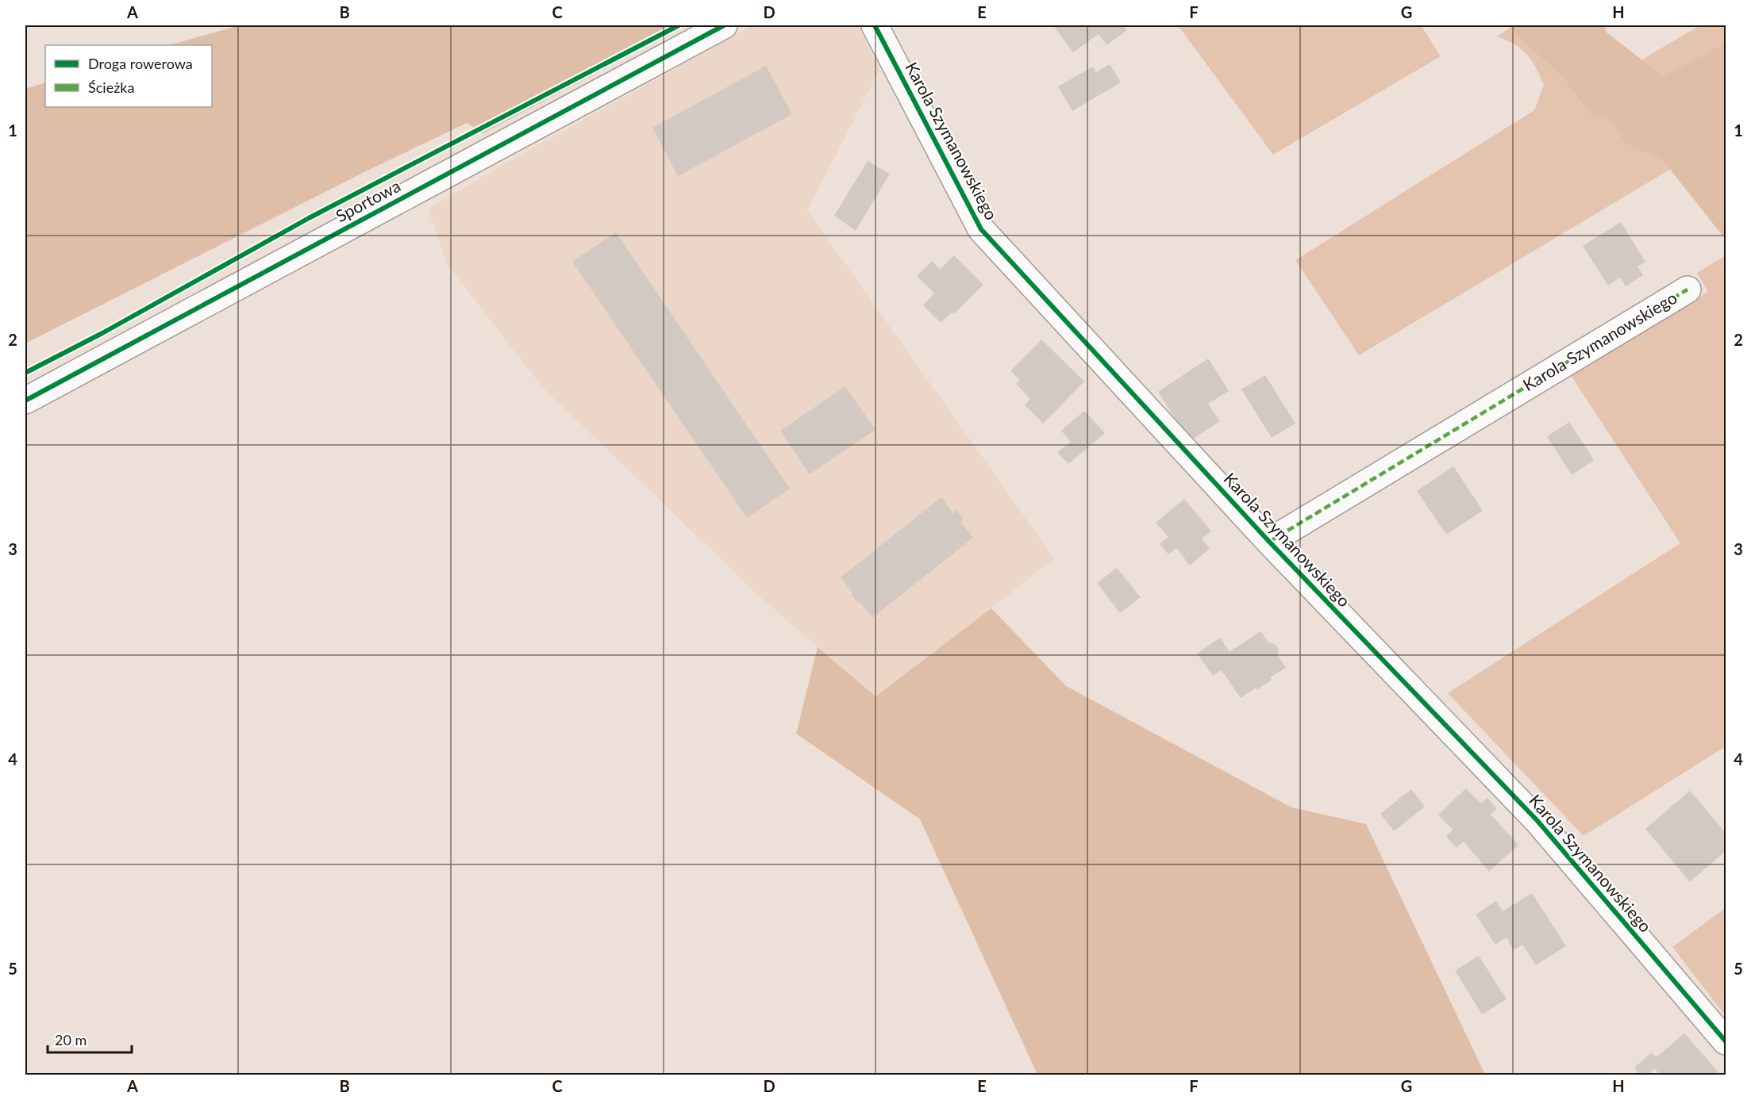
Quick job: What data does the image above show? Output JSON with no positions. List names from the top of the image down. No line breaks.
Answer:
{"streets":{"street":["Karola Szymanowskiego","Sportowa"]},"legend":["Droga rowerowa","Ścieżka"],"scale_bar":"20 m","grid":{"columns":["A","B","C","D","E","F","G","H"],"rows":["1","2","3","4","5"]}}
